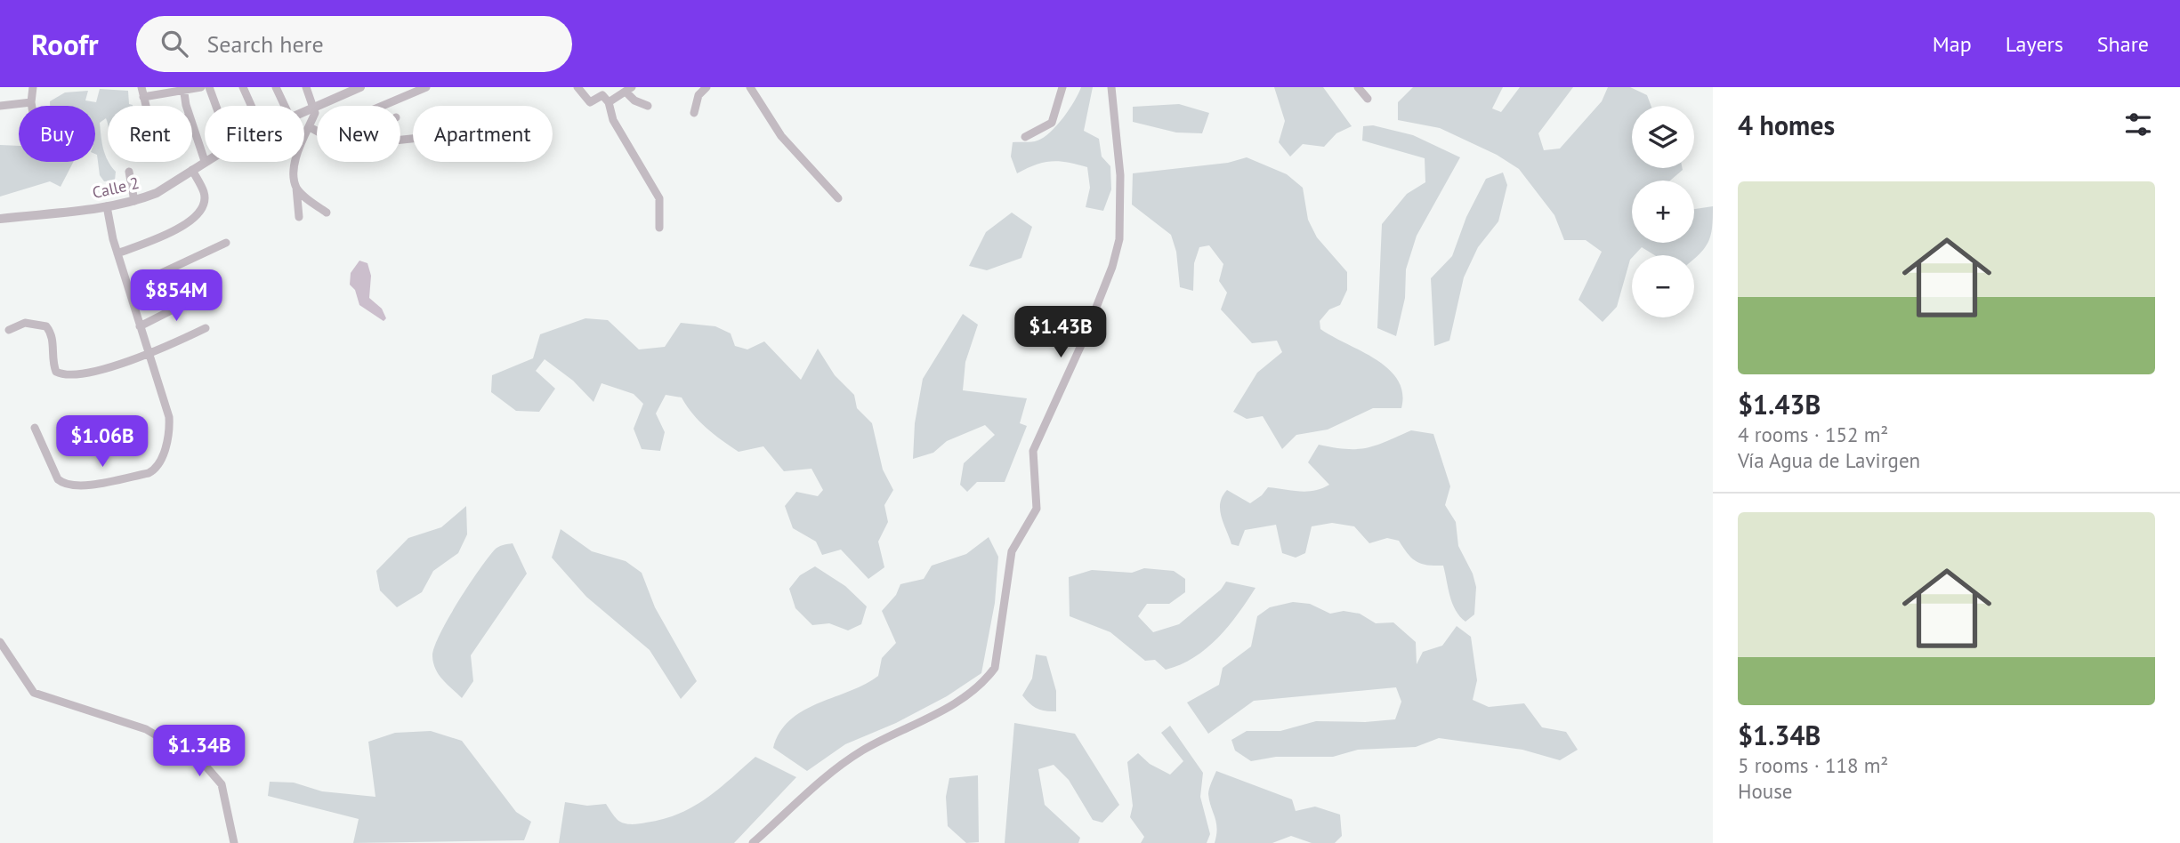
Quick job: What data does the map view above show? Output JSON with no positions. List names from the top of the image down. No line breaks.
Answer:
{"streets":{"street":["Calle 2"]},"page":{"header":"Roofr","search":"Search here","nav":["Map","Layers","Share"],"heading":"4 homes","map_buttons":["+","−"],"chip":["Buy","Rent","Filters","New","Apartment"],"list":[{"name":"$1.43B","note":"4 rooms · 152 m² · Vía Agua de Lavirgen"},{"name":"$1.34B","note":"5 rooms · 118 m² · House"}],"price":["$854M","$1.43B","$1.06B","$1.34B"]}}
